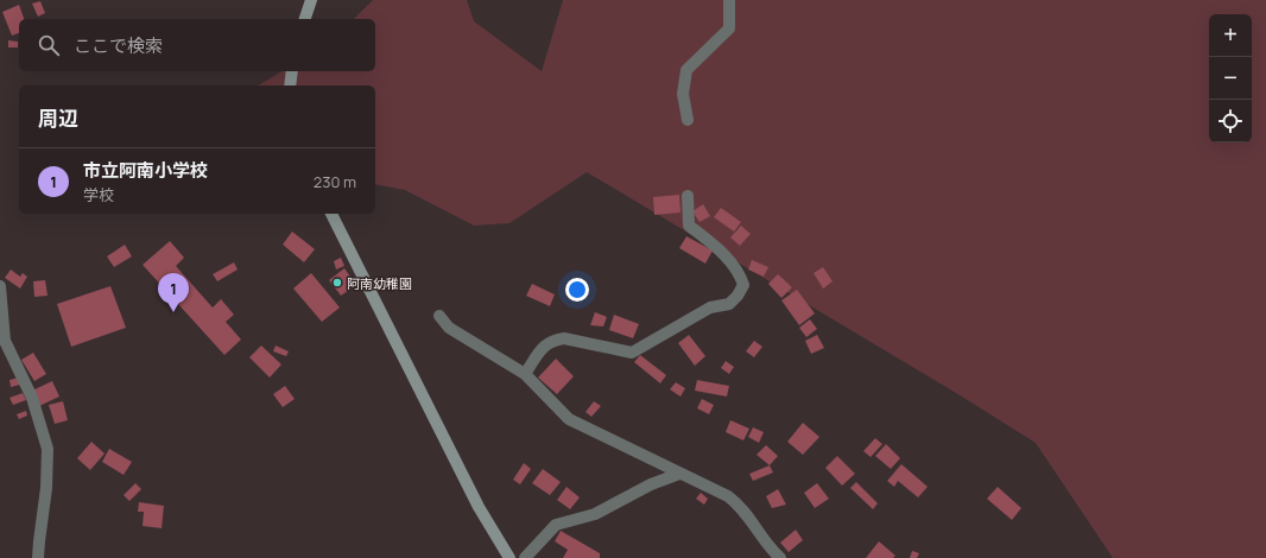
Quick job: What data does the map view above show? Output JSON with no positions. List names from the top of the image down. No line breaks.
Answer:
{"places":["阿南幼稚園"],"page":{"map_buttons":["+","−"],"search":"ここで検索","heading":"周辺","list":[{"mark":"1","name":"市立阿南小学校","note":"学校","value":"230 m"}],"pins":"1"}}
